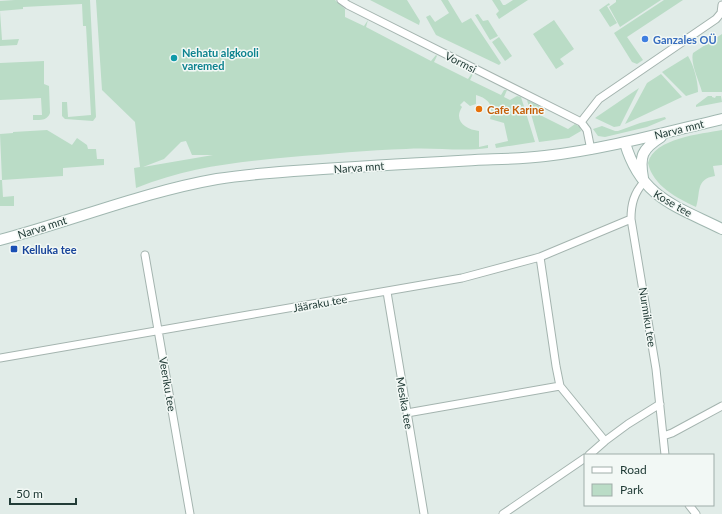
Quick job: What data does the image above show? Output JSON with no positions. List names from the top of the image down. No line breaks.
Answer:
{"streets":{"main road":["Narva mnt","Kose tee"],"street":["Vormsi","Jääraku tee","Nurmiku tee","Veeriku tee","Mesika tee"]},"crossings":[["Narva mnt","Kose tee"],["Kose tee","Nurmiku tee"],["Jääraku tee","Nurmiku tee"],["Jääraku tee","Veeriku tee"],["Jääraku tee","Mesika tee"]],"places":{"other":["Ganzales OÜ","Nehatu algkooli varemed","Cafe Karine"],"transit":["Kelluka tee"]},"legend":["Road","Park"],"scale_bar":"50 m"}
